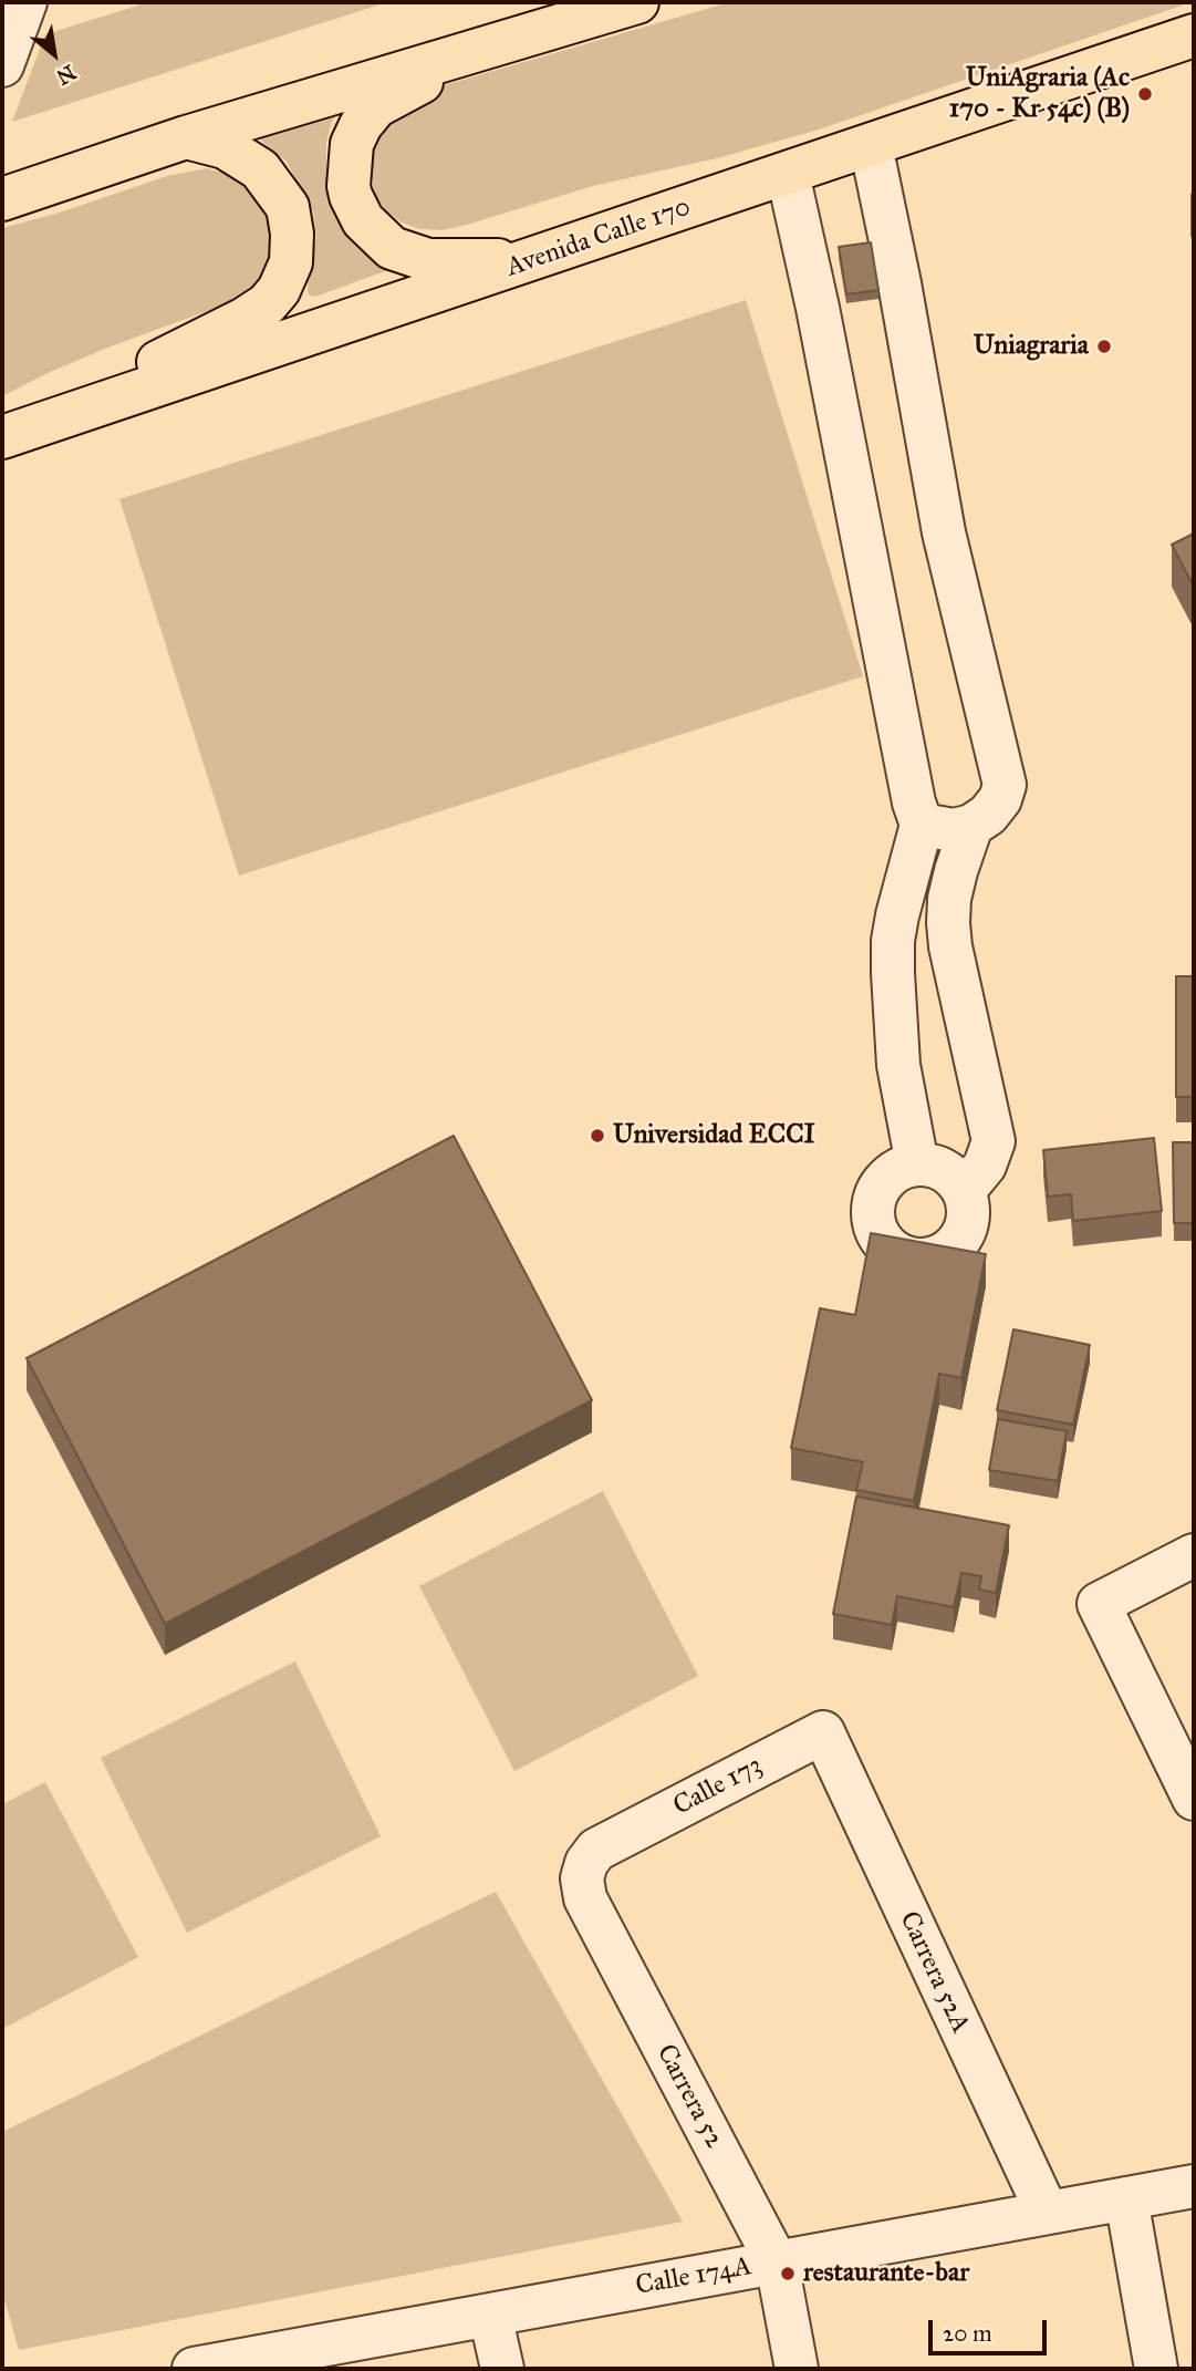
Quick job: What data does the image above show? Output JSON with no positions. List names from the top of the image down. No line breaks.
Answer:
{"streets":{"main road":["Avenida Calle 170"],"street":["Calle 173","Carrera 52A","Carrera 52","Calle 174A"]},"crossings":[["Calle 173","Carrera 52A"],["Calle 173","Carrera 52"],["Carrera 52A","Calle 174A"],["Carrera 52","Calle 174A"]],"places":["UniAgraria (Ac 170 - Kr 54c) (B)","Uniagraria","Universidad ECCI","restaurante-bar"],"scale_bar":"20 m","north":"bottom right"}
